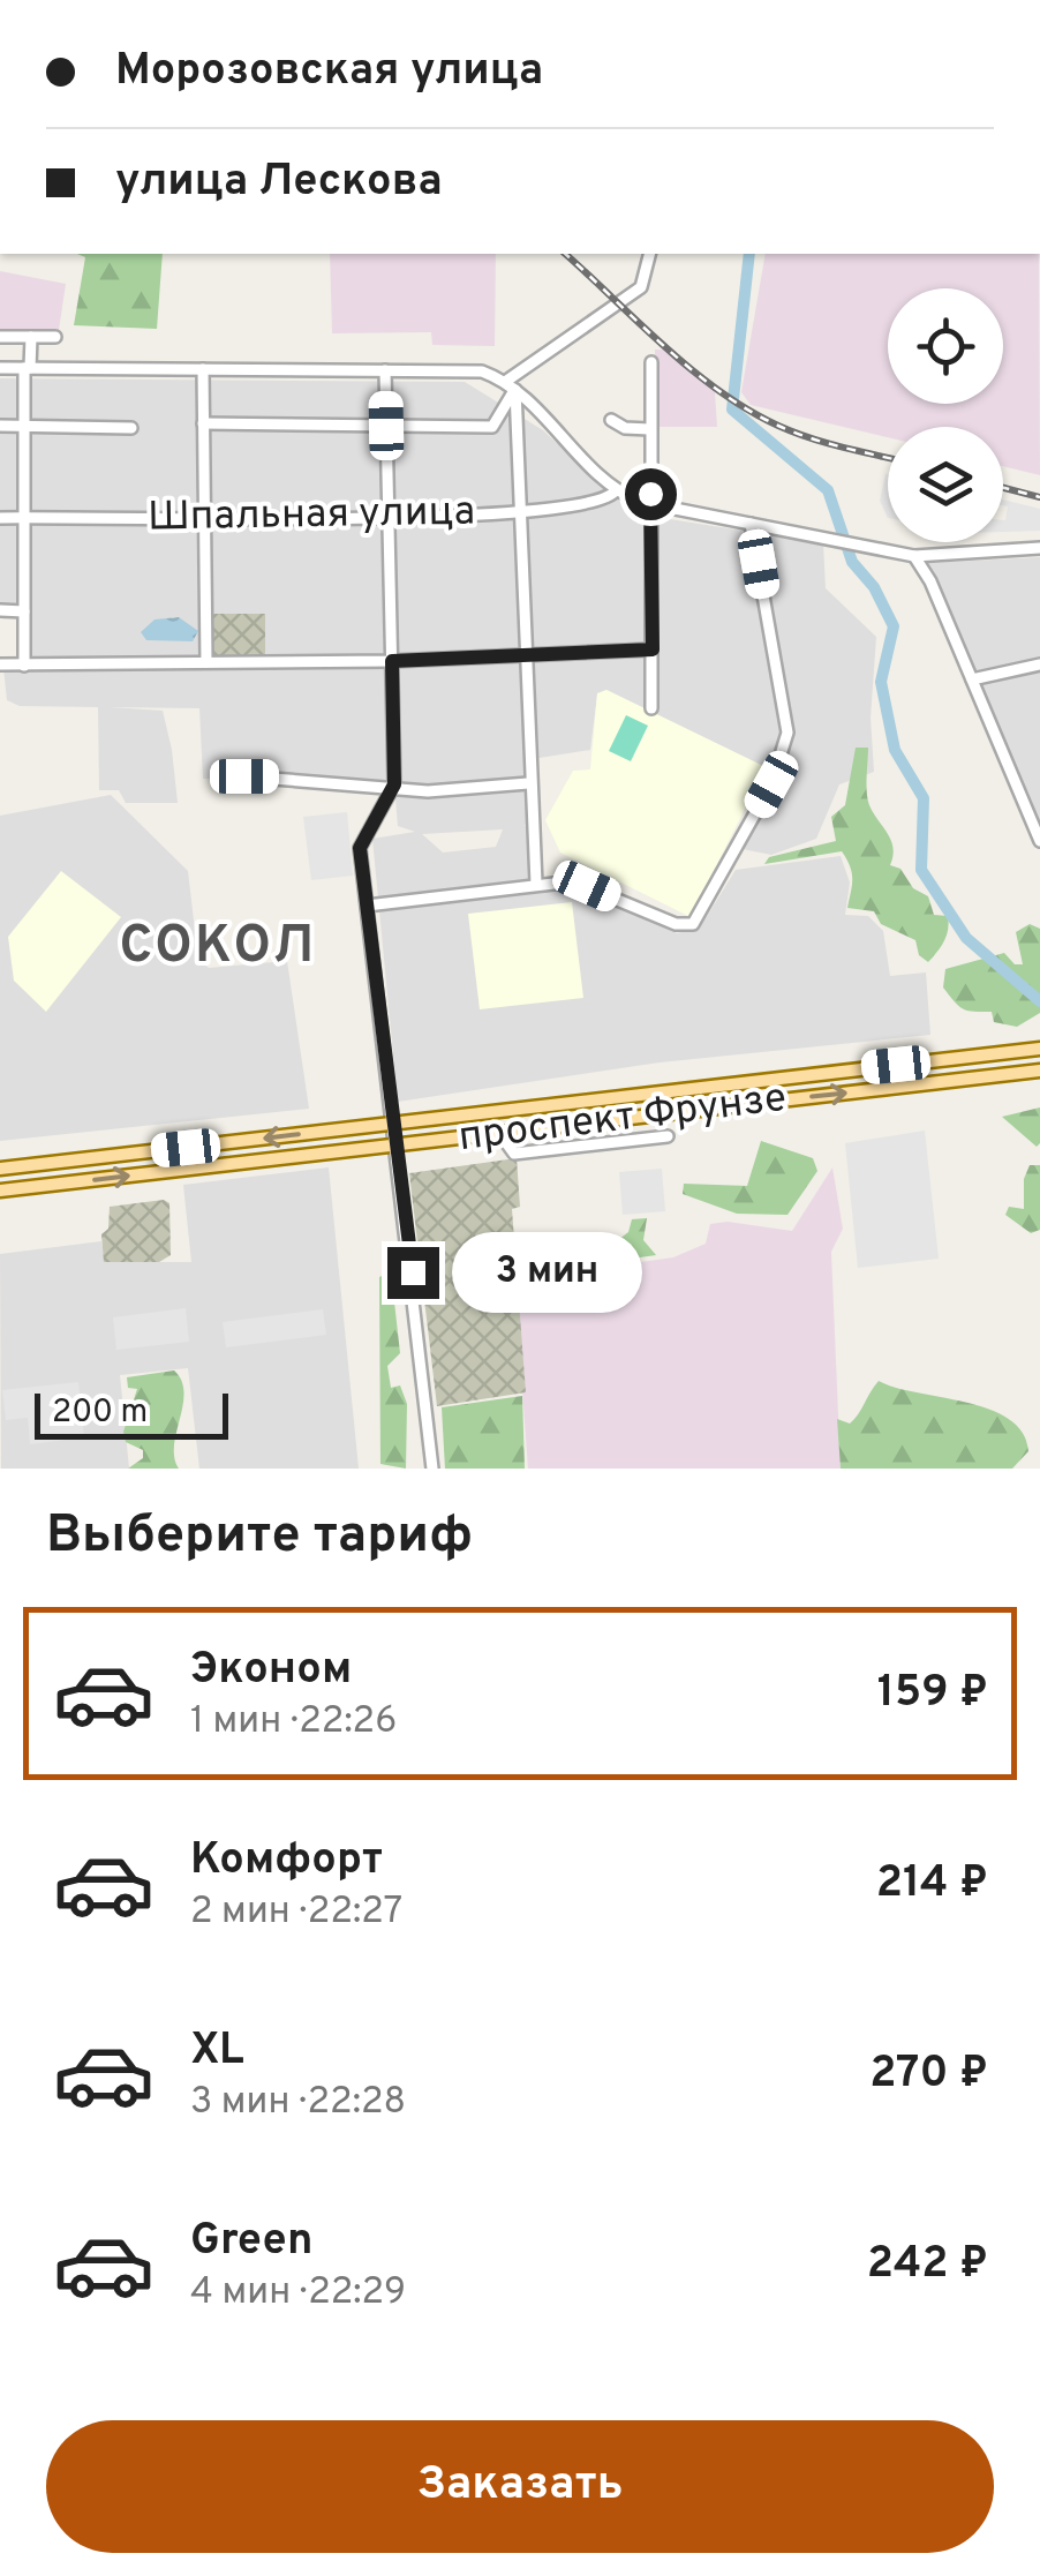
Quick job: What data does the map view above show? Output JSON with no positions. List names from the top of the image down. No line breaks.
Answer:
{"streets":{"main road":["проспект Фрунзе"],"street":["Шпальная улица"]},"districts":["СОКОЛ"],"scale_bar":"200 m","page":{"banner":["Морозовская улица","улица Лескова"],"bubble":"3 мин","scale":"200 m","heading":"Выберите тариф","list":[{"name":"Эконом","note":"1 мин · 22:26","value":"159 ₽"},{"name":"Комфорт","note":"2 мин · 22:27","value":"214 ₽"},{"name":"XL","note":"3 мин · 22:28","value":"270 ₽"},{"name":"Green","note":"4 мин · 22:29","value":"242 ₽"}],"buttons":"Заказать"}}
